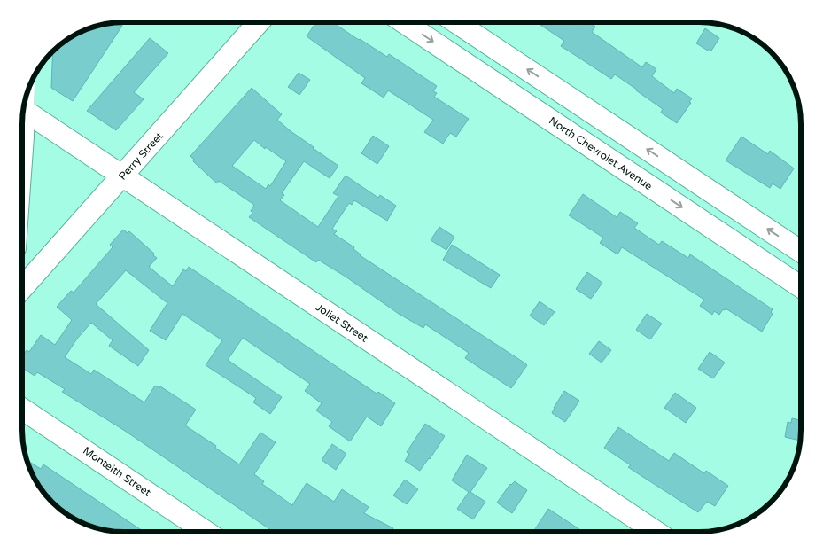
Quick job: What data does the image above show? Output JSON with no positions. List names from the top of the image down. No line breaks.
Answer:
{"streets":{"street":["North Chevrolet Avenue","Perry Street","Joliet Street","Monteith Street"]},"crossings":[["Perry Street","Joliet Street"]]}
